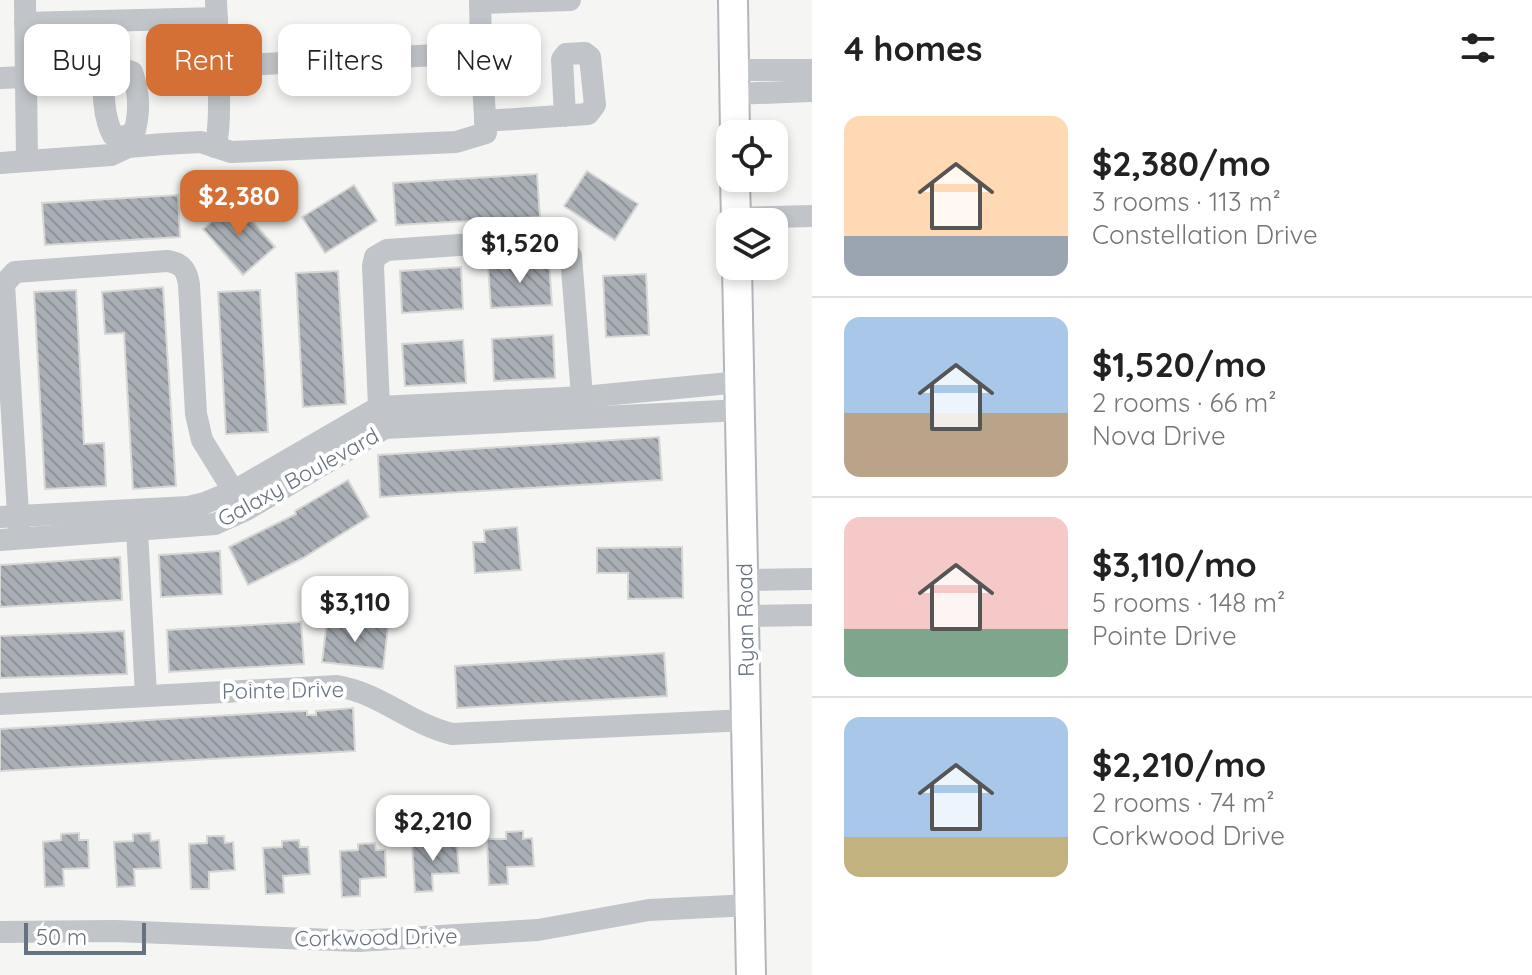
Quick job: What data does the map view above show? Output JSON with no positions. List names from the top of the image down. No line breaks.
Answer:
{"streets":{"main road":["Ryan Road"],"street":["Galaxy Boulevard","Pointe Drive","Corkwood Drive"]},"crossings":[["Galaxy Boulevard","Ryan Road"],["Ryan Road","Pointe Drive"],["Ryan Road","Corkwood Drive"]],"scale_bar":"50 m","page":{"heading":"4 homes","chip":["Buy","Rent","Filters","New"],"list":[{"name":"$2,380/mo","note":"3 rooms · 113 m² · Constellation Drive"},{"name":"$1,520/mo","note":"2 rooms · 66 m² · Nova Drive"},{"name":"$3,110/mo","note":"5 rooms · 148 m² · Pointe Drive"},{"name":"$2,210/mo","note":"2 rooms · 74 m² · Corkwood Drive"}],"price":["$2,380","$1,520","$3,110","$2,210"],"scale":"50 m"}}
